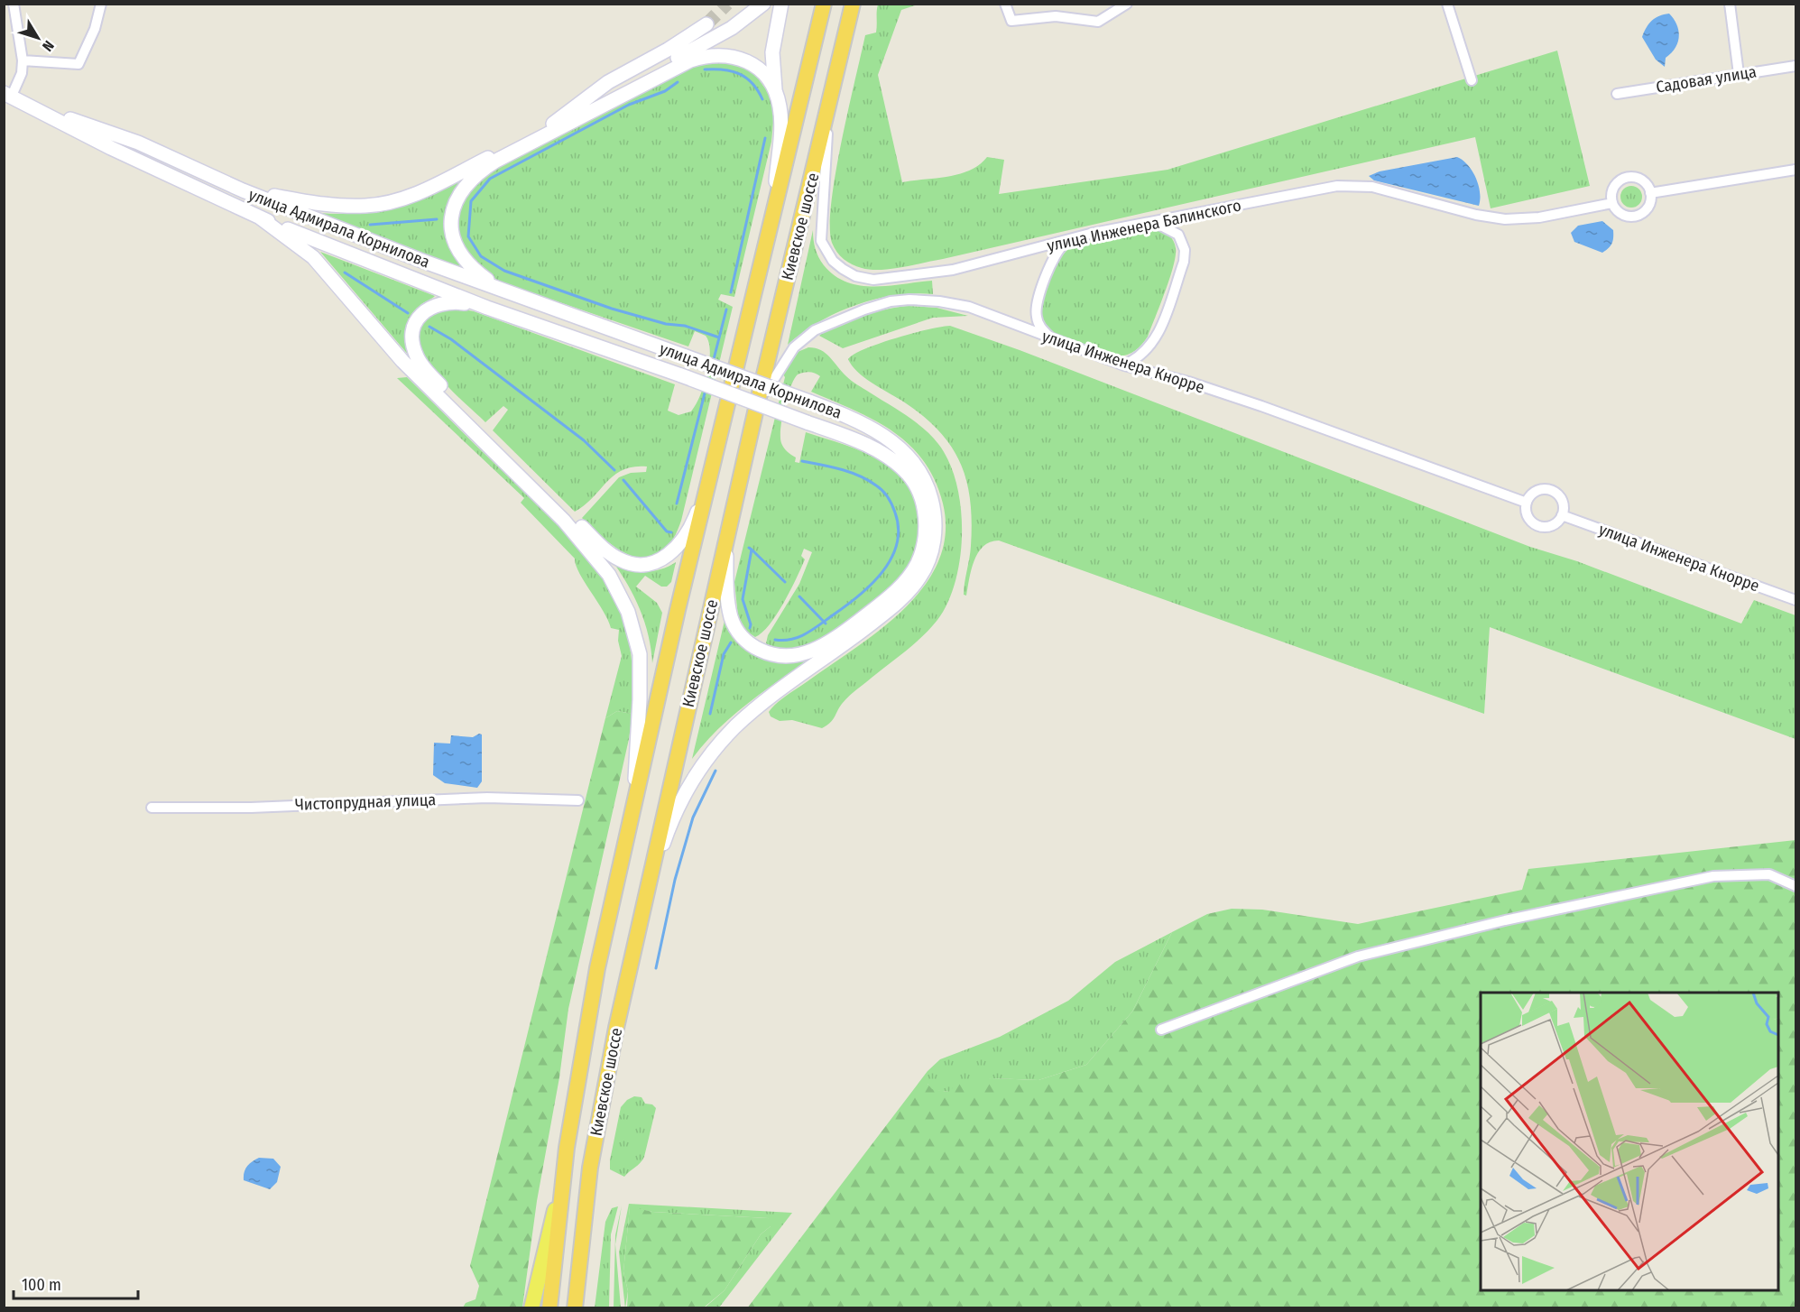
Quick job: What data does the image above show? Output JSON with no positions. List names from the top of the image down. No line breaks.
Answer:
{"streets":{"highway":["Киевское шоссе"],"main road":["улица Адмирала Корнилова"],"street":["Садовая улица","улица Инженера Балинского","улица Инженера Кнорре","Чистопрудная улица"]},"crossings":[["улица Инженера Балинского","Киевское шоссе"],["улица Инженера Балинского","улица Инженера Кнорре"],["Киевское шоссе","улица Адмирала Корнилова"],["Киевское шоссе","улица Инженера Кнорре"]],"scale_bar":"100 m","north":"bottom right"}
